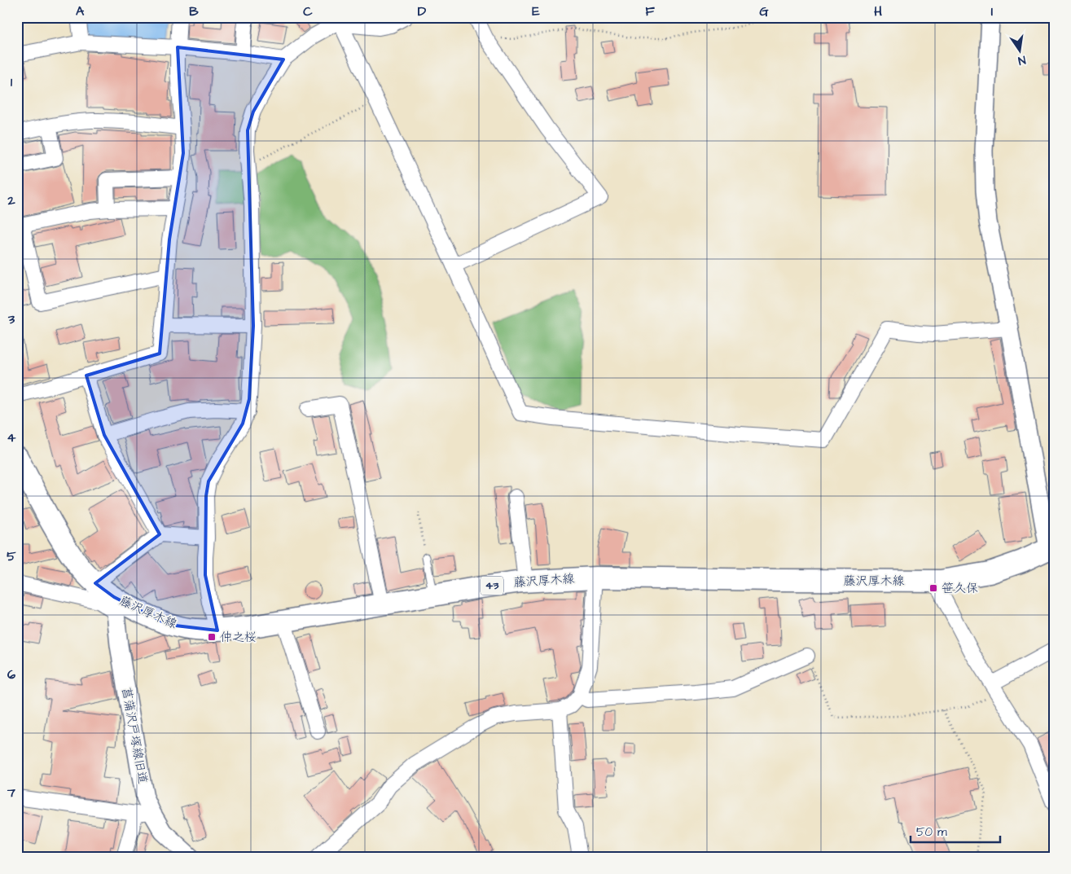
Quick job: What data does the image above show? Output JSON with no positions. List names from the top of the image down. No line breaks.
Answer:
{"streets":{"main road":["藤沢厚木線","43"],"street":["菖蒲沢戸塚線旧道"]},"crossings":[["藤沢厚木線","菖蒲沢戸塚線旧道"]],"places":{"transit":["笹久保","仲之桜"]},"scale_bar":"50 m","north":"bottom","grid":{"columns":["A","B","C","D","E","F","G","H","I"],"rows":["1","2","3","4","5","6","7"]}}
